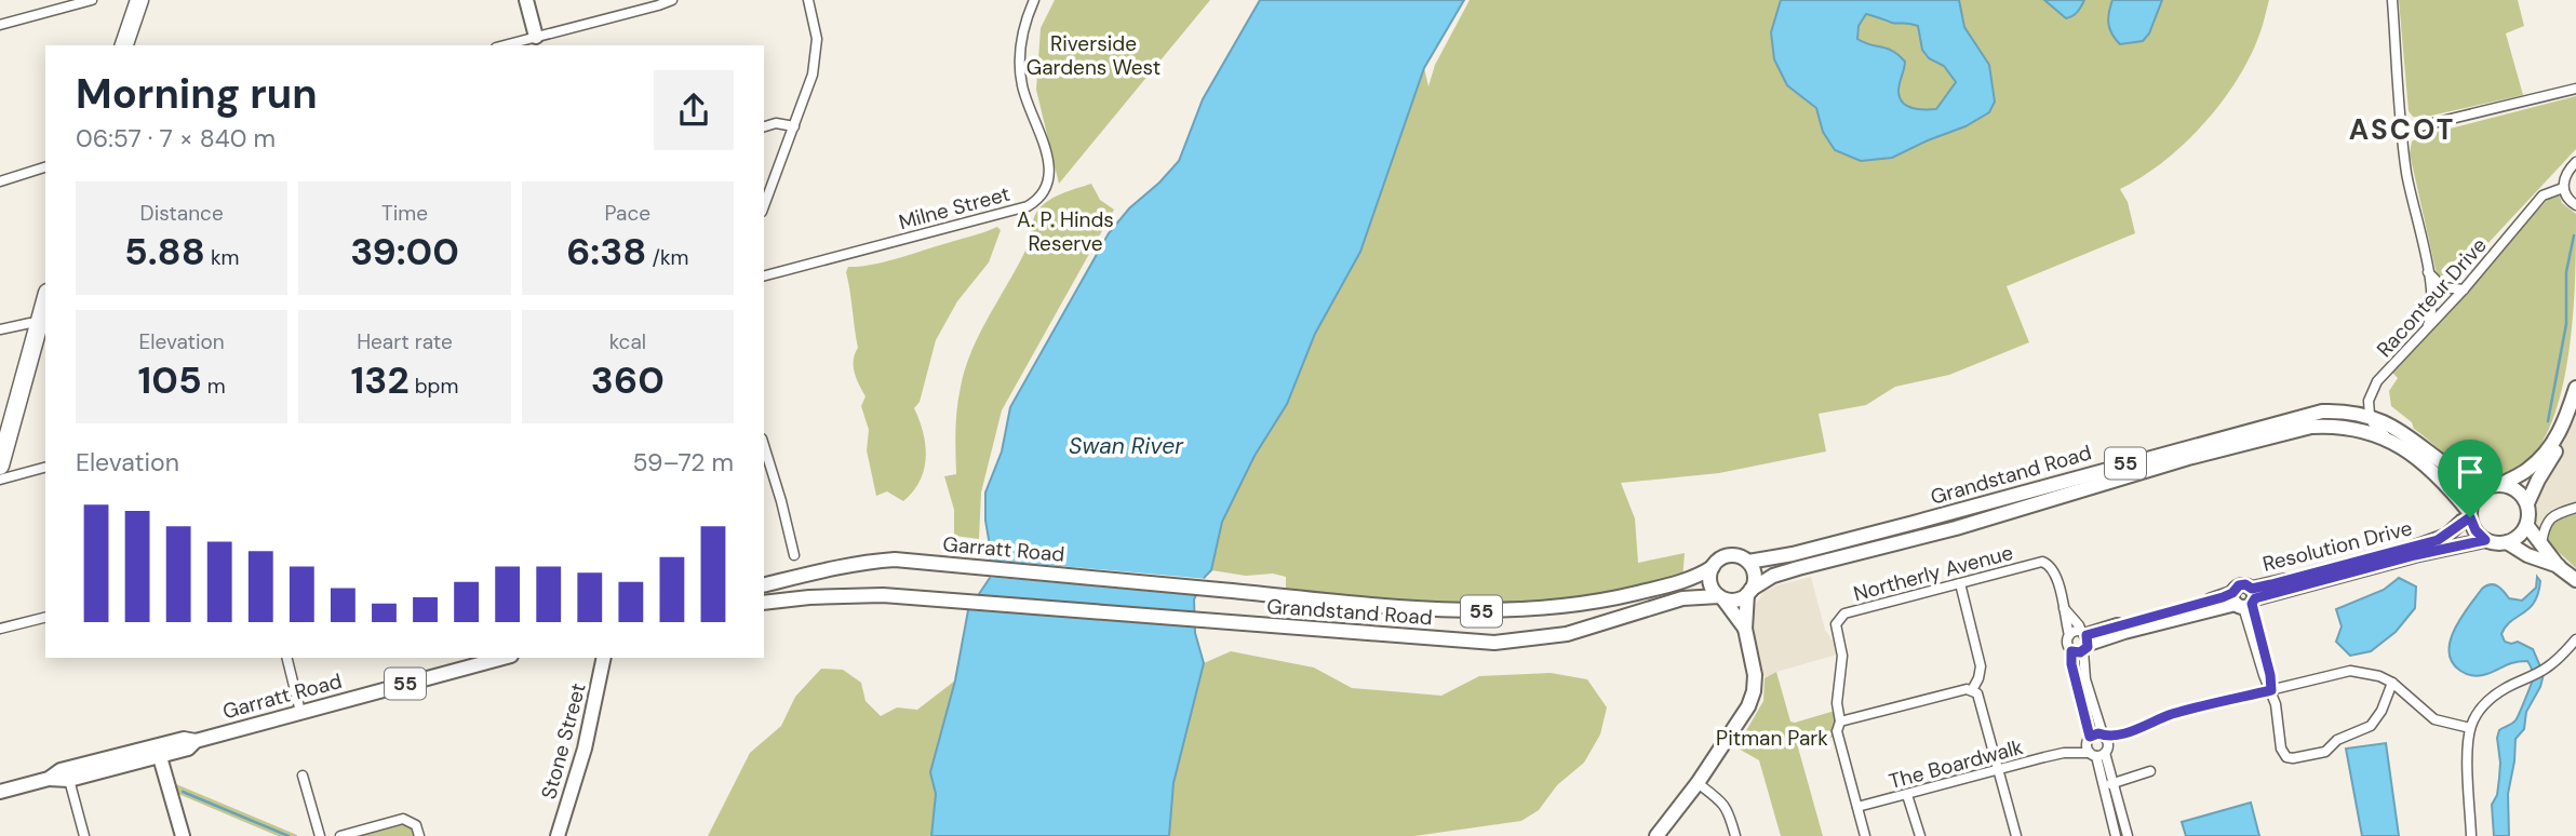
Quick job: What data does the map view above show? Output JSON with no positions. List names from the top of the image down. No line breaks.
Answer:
{"streets":{"main road":["55","Grandstand Road","Resolution Drive","Garratt Road","Stone Street"],"street":["Milne Street","Raconteur Drive","Northerly Avenue","The Boardwalk"]},"crossings":[["Raconteur Drive","Grandstand Road"],["55","Grandstand Road"],["55","Resolution Drive"],["Grandstand Road","Resolution Drive"],["Grandstand Road","Garratt Road"],["Resolution Drive","Northerly Avenue"],["Northerly Avenue","The Boardwalk"]],"districts":["ASCOT"],"water":["Swan River"],"parks":["Riverside Gardens West","A. P. Hinds Reserve","Pitman Park"],"page":{"heading":["Morning run","06:57 · 7 × 840 m"],"stats":[["Distance","5.88 km"],["Time","39:00"],["Pace","6:38 /km"],["Elevation","105 m"],["Heart rate","132 bpm"],["kcal","360"]],"chart":["Elevation","59–72 m"]}}
